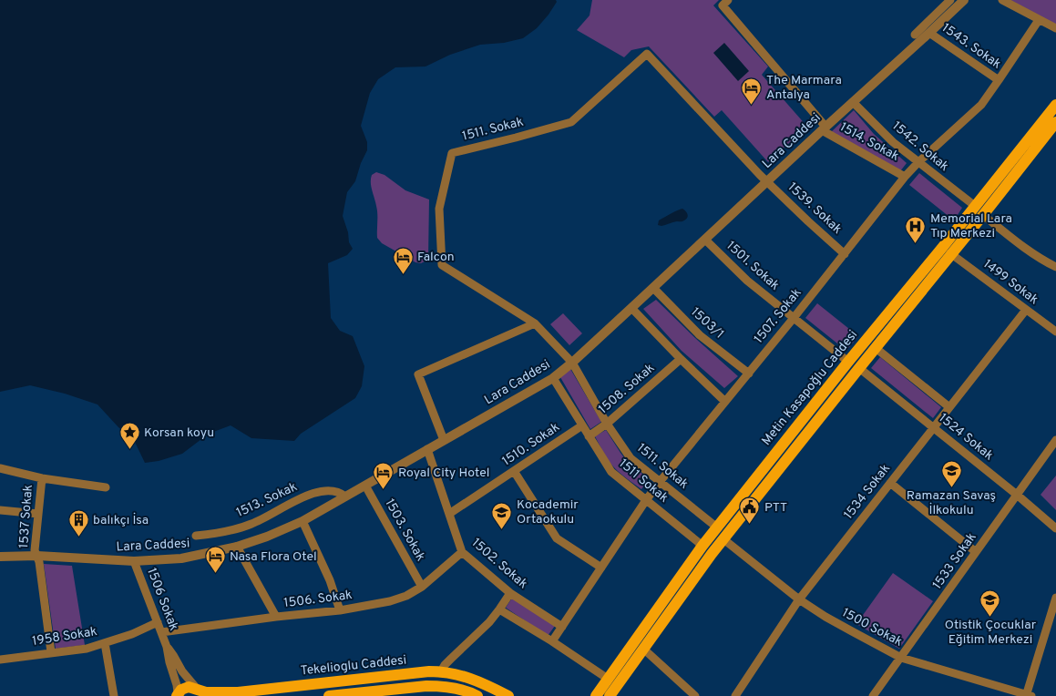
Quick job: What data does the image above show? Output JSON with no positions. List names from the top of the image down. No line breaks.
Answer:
{"streets":{"main road":["Metin Kasapoğlu Caddesi","Tekelioglu Caddesi"],"street":["1543. Sokak","1511. Sokak","Lara Caddesi","1514. Sokak","1542. Sokak","1539. Sokak","1501. Sokak","1499 Sokak","1507. Sokak","1503/1","1508. Sokak","1524 Sokak","1510. Sokak","1511 Sokak","1534 Sokak","1513. Sokak","1537 Sokak","1503. Sokak","1533 Sokak","1502. Sokak","1506 Sokak","1506. Sokak","1500 Sokak","1958 Sokak"]},"crossings":[["1543. Sokak","Lara Caddesi"],["1543. Sokak","1507. Sokak"],["1511. Sokak","Lara Caddesi"],["1511. Sokak","1539. Sokak"],["1511. Sokak","1507. Sokak"],["1511. Sokak","Metin Kasapoğlu Caddesi"],["1511. Sokak","1508. Sokak"],["Lara Caddesi","1514. Sokak"],["Lara Caddesi","1542. Sokak"],["Lara Caddesi","1539. Sokak"],["Lara Caddesi","1501. Sokak"],["Lara Caddesi","1503/1"],["Lara Caddesi","1511 Sokak"],["Lara Caddesi","1513. Sokak"],["Lara Caddesi","1537 Sokak"],["Lara Caddesi","1503. Sokak"],["Lara Caddesi","1502. Sokak"],["Lara Caddesi","1506 Sokak"],["1514. Sokak","1507. Sokak"],["1542. Sokak","1507. Sokak"],["1542. Sokak","Metin Kasapoğlu Caddesi"],["1539. Sokak","1507. Sokak"],["1501. Sokak","1507. Sokak"],["1501. Sokak","Metin Kasapoğlu Caddesi"],["1499 Sokak","Metin Kasapoğlu Caddesi"],["1499 Sokak","1534 Sokak"],["1507. Sokak","1503/1"],["1507. Sokak","1511 Sokak"],["1507. Sokak","1502. Sokak"],["Metin Kasapoğlu Caddesi","1524 Sokak"],["Metin Kasapoğlu Caddesi","1511 Sokak"],["Metin Kasapoğlu Caddesi","1500 Sokak"],["1508. Sokak","1511 Sokak"],["1524 Sokak","1534 Sokak"],["1524 Sokak","1533 Sokak"],["1510. Sokak","1511 Sokak"],["1510. Sokak","1502. Sokak"],["1534 Sokak","1500 Sokak"],["1537 Sokak","1958 Sokak"],["1503. Sokak","1506. Sokak"],["1533 Sokak","1500 Sokak"],["1502. Sokak","1506. Sokak"],["1506 Sokak","1506. Sokak"],["1506 Sokak","1958 Sokak"],["1506 Sokak","Tekelioglu Caddesi"]],"places":{"hotel":["The Marmara Antalya","Falcon","Royal City Hotel","Nasa Flora Otel"],"hospital":["Memorial Lara Tıp Merkezi"],"place":["Korsan koyu"],"school or university":["Ramazan Savaş İlkokulu","Kocademir Ortaokulu","Otistik Çocuklar Eğitim Merkezi"],"public building":["PTT"],"building":["balıkçı İsa"]}}
